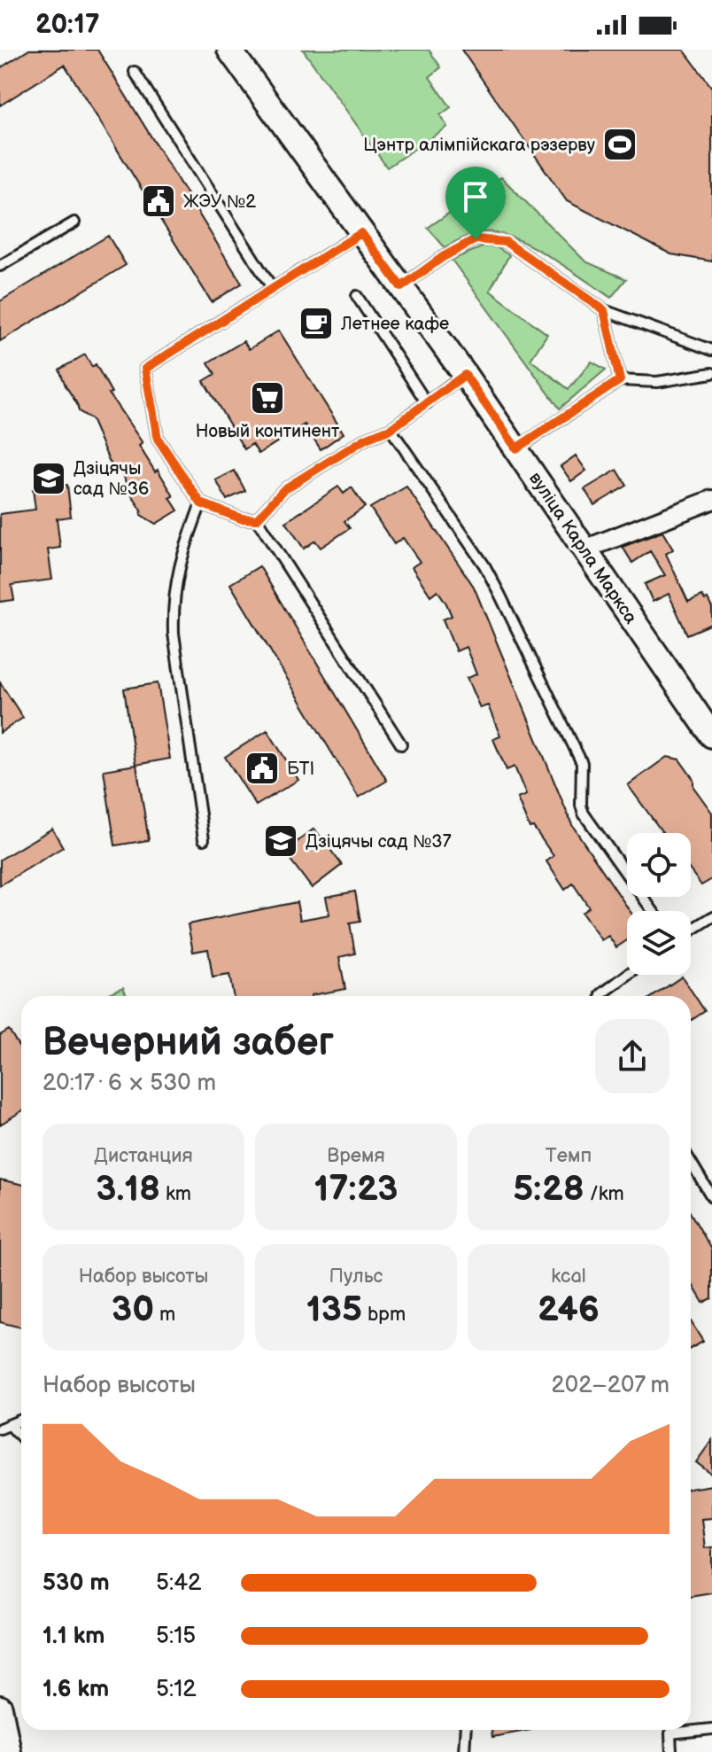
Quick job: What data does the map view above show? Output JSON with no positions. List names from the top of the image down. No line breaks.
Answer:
{"streets":{"main road":["вуліца Карла Маркса"]},"places":{"sports":["Цэнтр алімпійскага рэзерву"],"public building":["ЖЭУ №2","БТІ"],"cafe":["Летнее кафе"],"supermarket":["Новый континент"],"school or university":["Дзіцячы сад №36","Дзіцячы сад №37"]},"page":{"status":"20:17","heading":["Вечерний забег","20:17 · 6 × 530 m"],"stats":[["Дистанция","3.18 km"],["Время","17:23"],["Темп","5:28 /km"],["Набор высоты","30 m"],["Пульс","135 bpm"],["kcal","246"]],"chart":["Набор высоты","202–207 m"],"list":[{"name":"530 m","note":"5:42"},{"name":"1.1 km","note":"5:15"},{"name":"1.6 km","note":"5:12"}]}}
